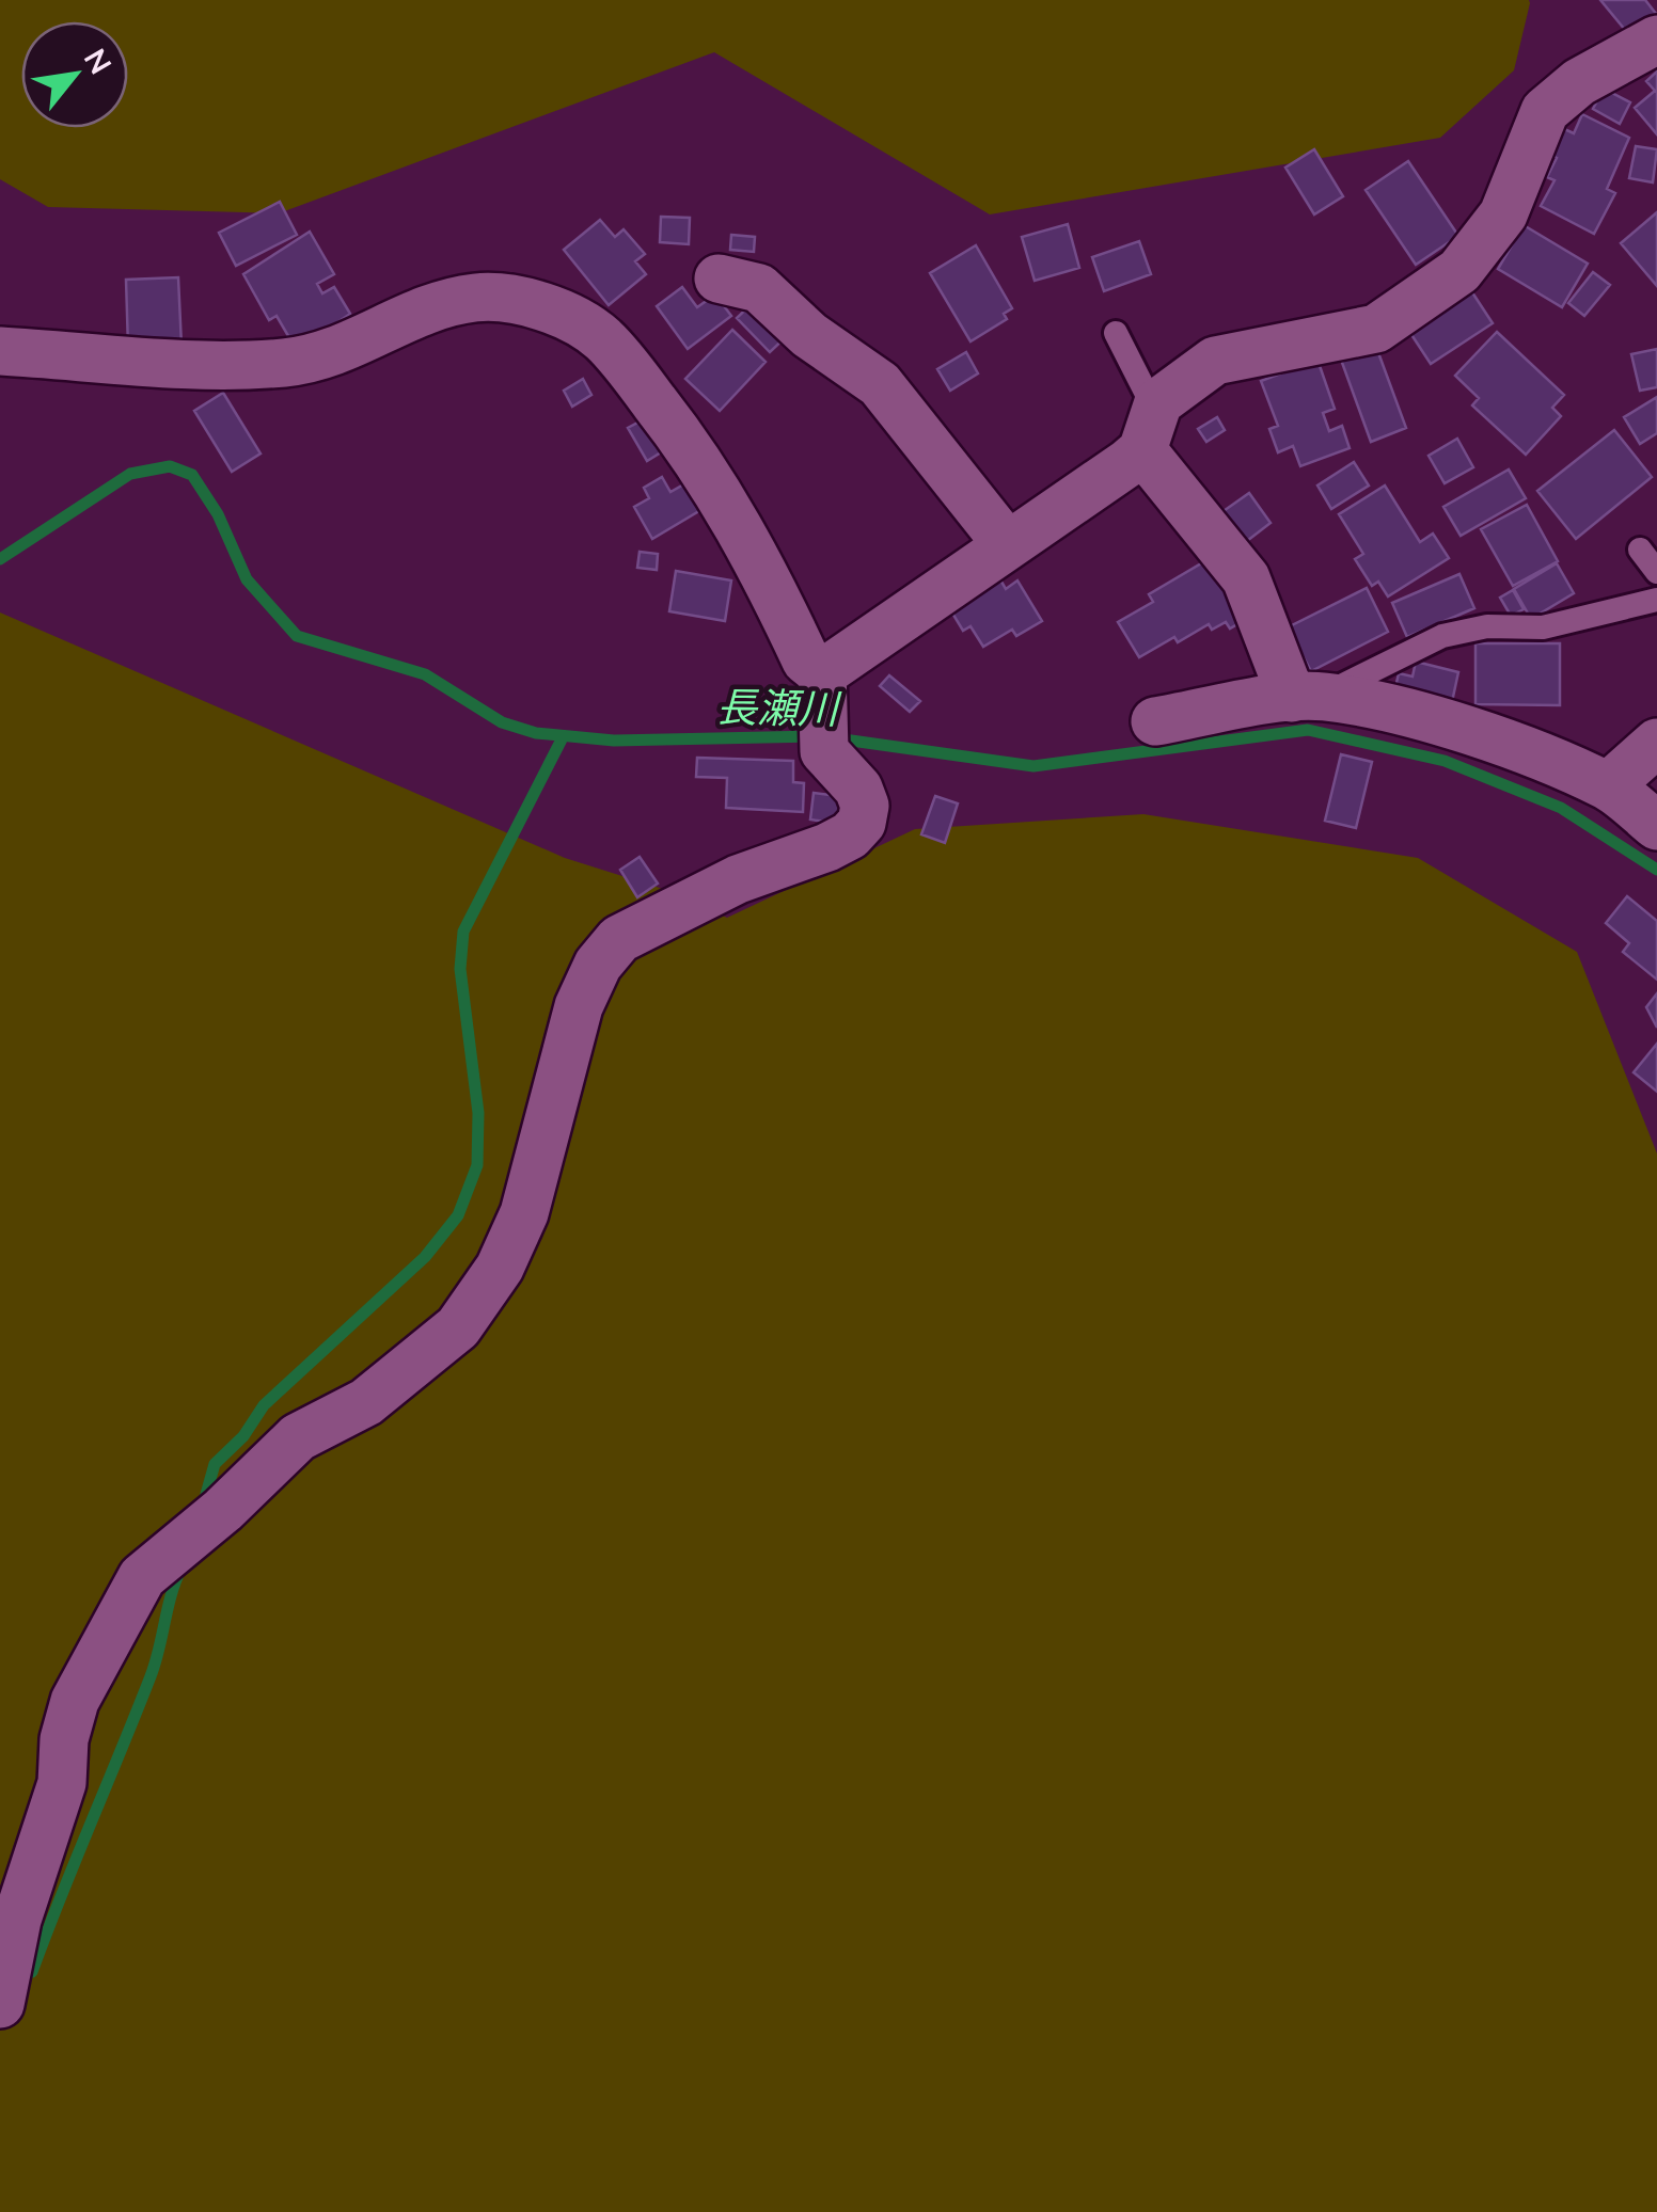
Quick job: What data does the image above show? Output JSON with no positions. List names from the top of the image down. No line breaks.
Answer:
{"water":["長瀬川"],"north":"top right"}
